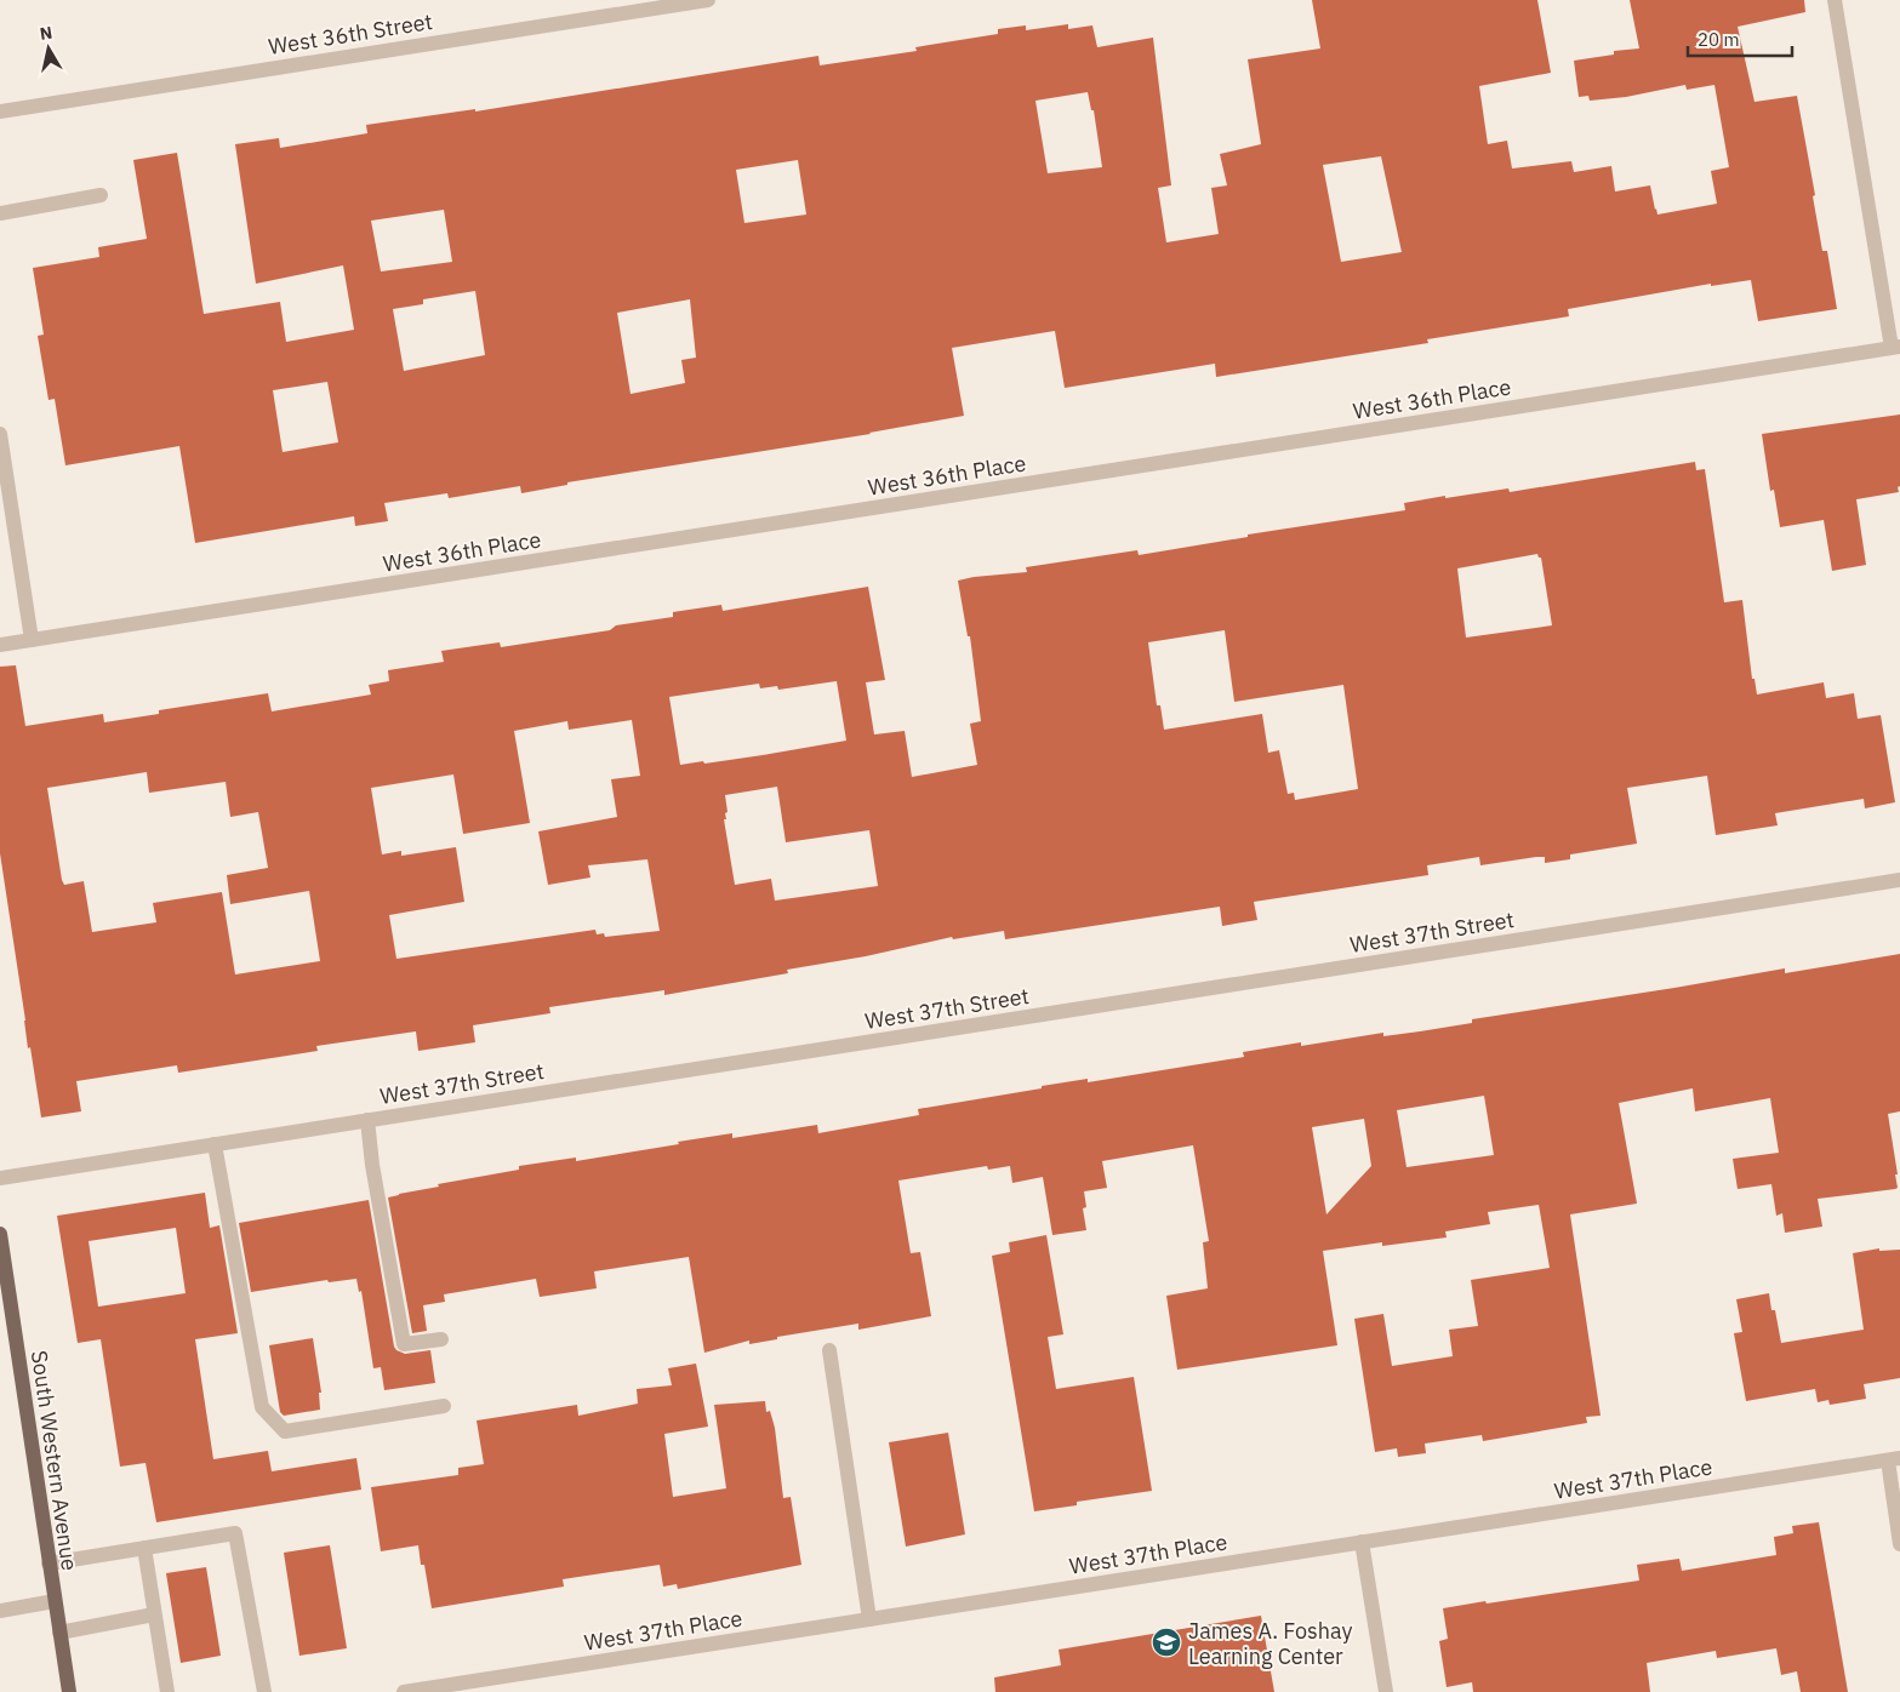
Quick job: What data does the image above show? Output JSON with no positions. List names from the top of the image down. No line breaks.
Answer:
{"streets":{"main road":["South Western Avenue"],"street":["West 36th Street","West 36th Place","West 37th Street","West 37th Place"]},"places":{"school or university":["James A. Foshay Learning Center"]},"scale_bar":"20 m","north":"top"}
